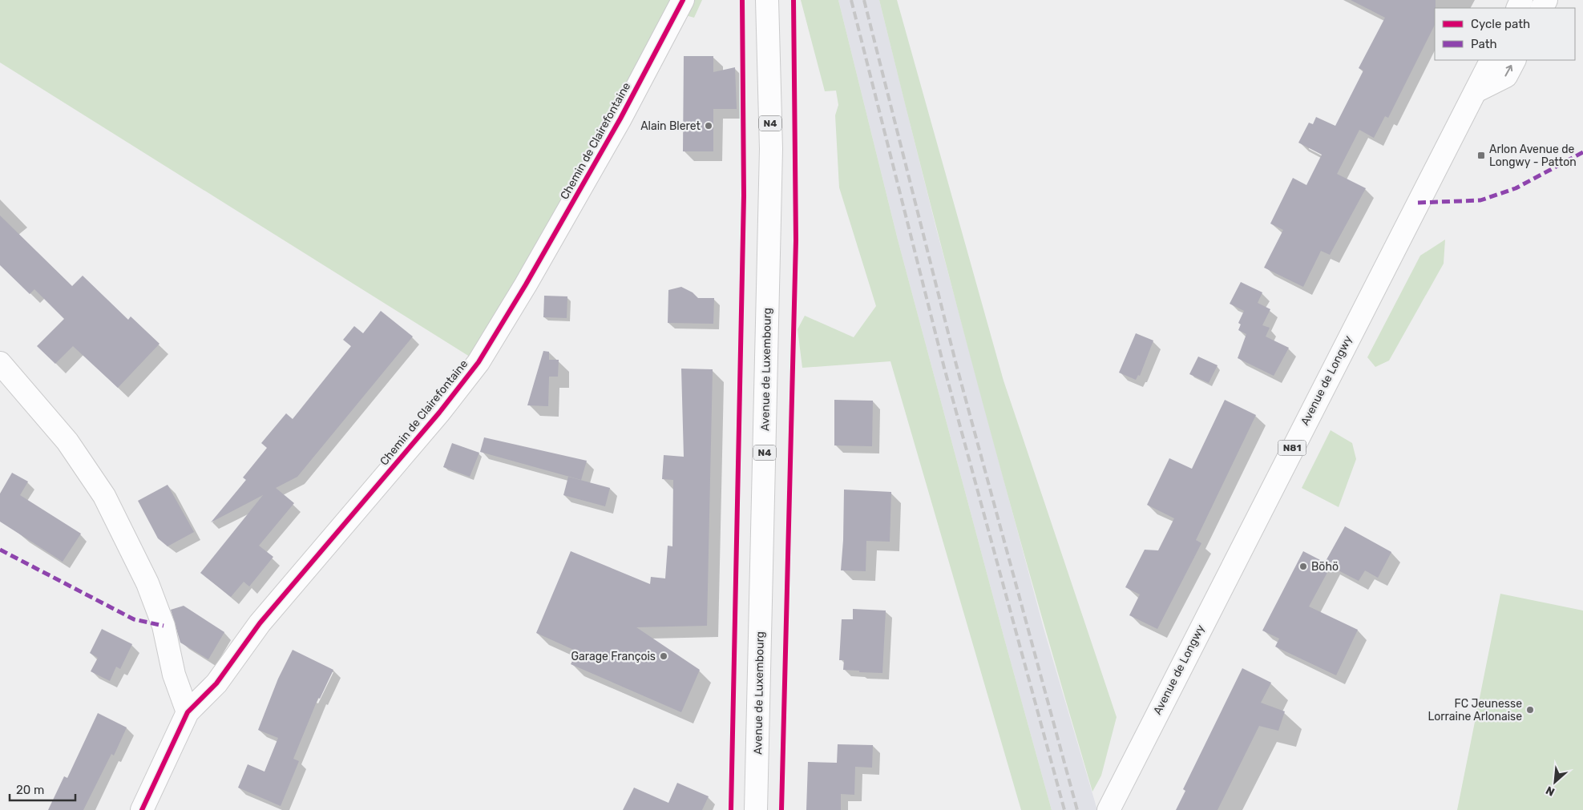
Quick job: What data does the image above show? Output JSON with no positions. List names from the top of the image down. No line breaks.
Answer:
{"streets":{"main road":["N4","Chemin de Clairefontaine","Avenue de Luxembourg","Avenue de Longwy","N81"]},"places":{"other":["Alain Bleret","Böhö","Garage François","FC Jeunesse Lorraine Arlonaise"],"transit":["Arlon Avenue de Longwy - Patton"]},"legend":["Cycle path","Path"],"scale_bar":"20 m","north":"bottom left"}
